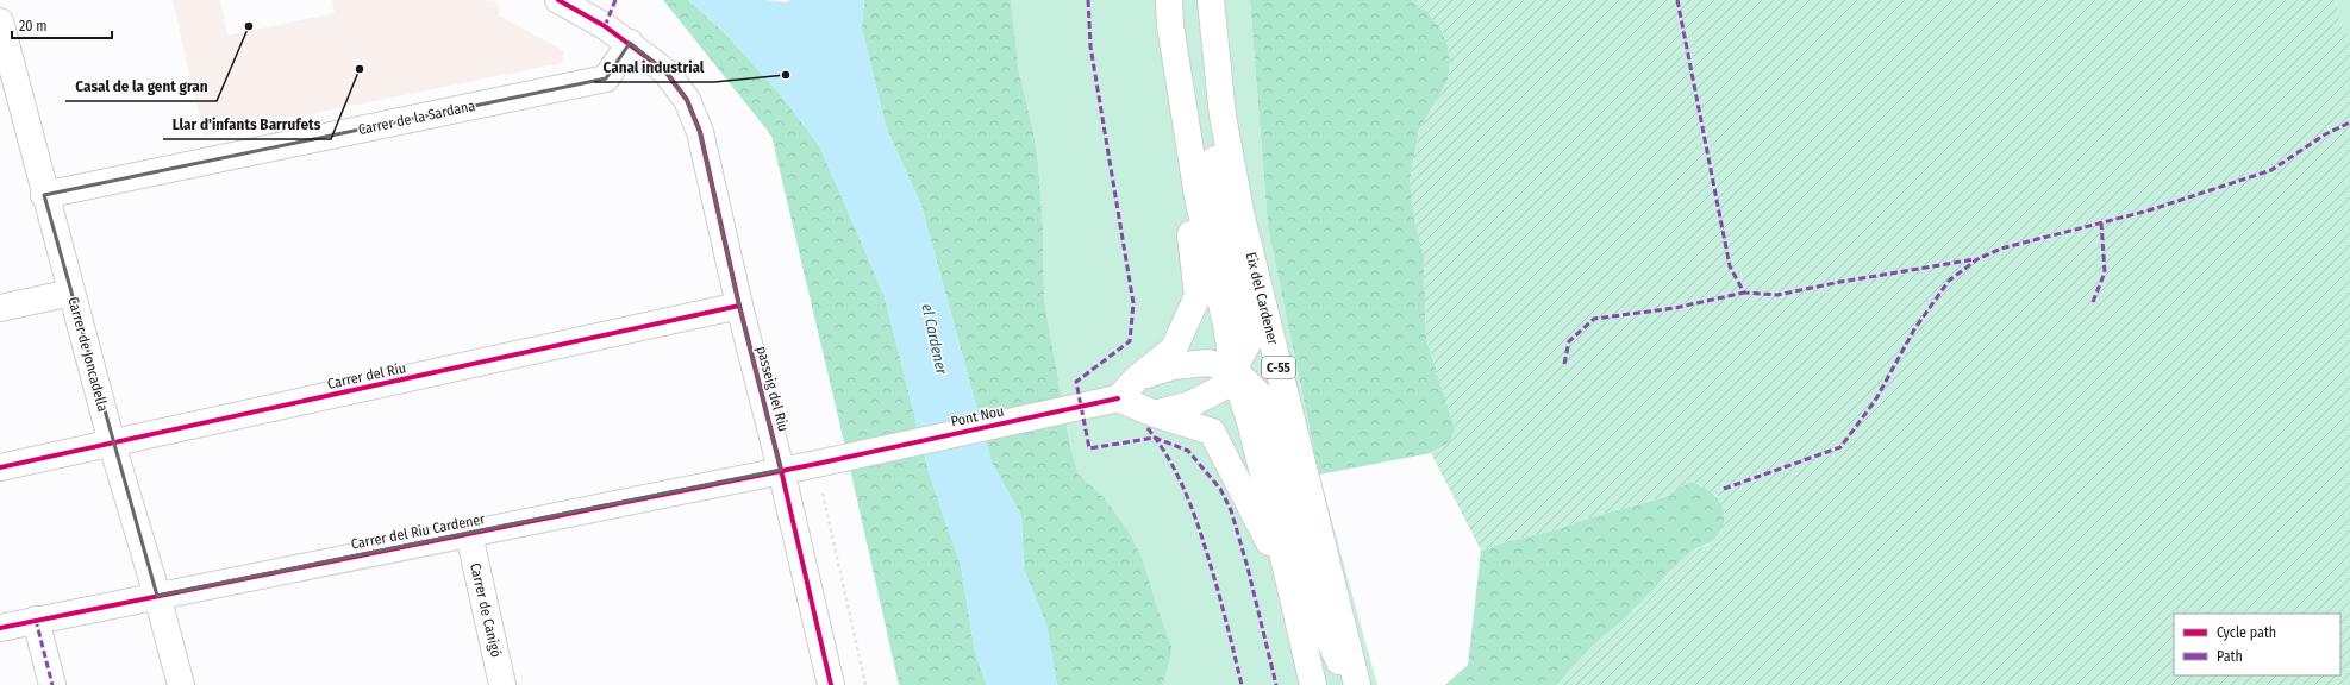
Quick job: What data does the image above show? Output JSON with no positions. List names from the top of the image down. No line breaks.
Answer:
{"streets":{"street":["Carrer de la Sardana","Eix del Cardener","Carrer de Joncadella","C-55","Carrer del Riu","passeig del Riu","Pont Nou","Carrer del Riu Cardener","Carrer de Canigó"]},"crossings":[["Carrer de la Sardana","Carrer de Joncadella"],["Carrer de la Sardana","passeig del Riu"],["Eix del Cardener","C-55"],["Carrer de Joncadella","Carrer del Riu"],["Carrer de Joncadella","Carrer del Riu Cardener"],["Carrer del Riu","passeig del Riu"],["passeig del Riu","Carrer del Riu Cardener"],["Pont Nou","Carrer del Riu Cardener"],["Carrer del Riu Cardener","Carrer de Canigó"]],"water":["el Cardener"],"places":["Casal de la gent gran","Llar d'infants Barrufets","Canal industrial"],"legend":["Cycle path","Path"],"scale_bar":"20 m"}
